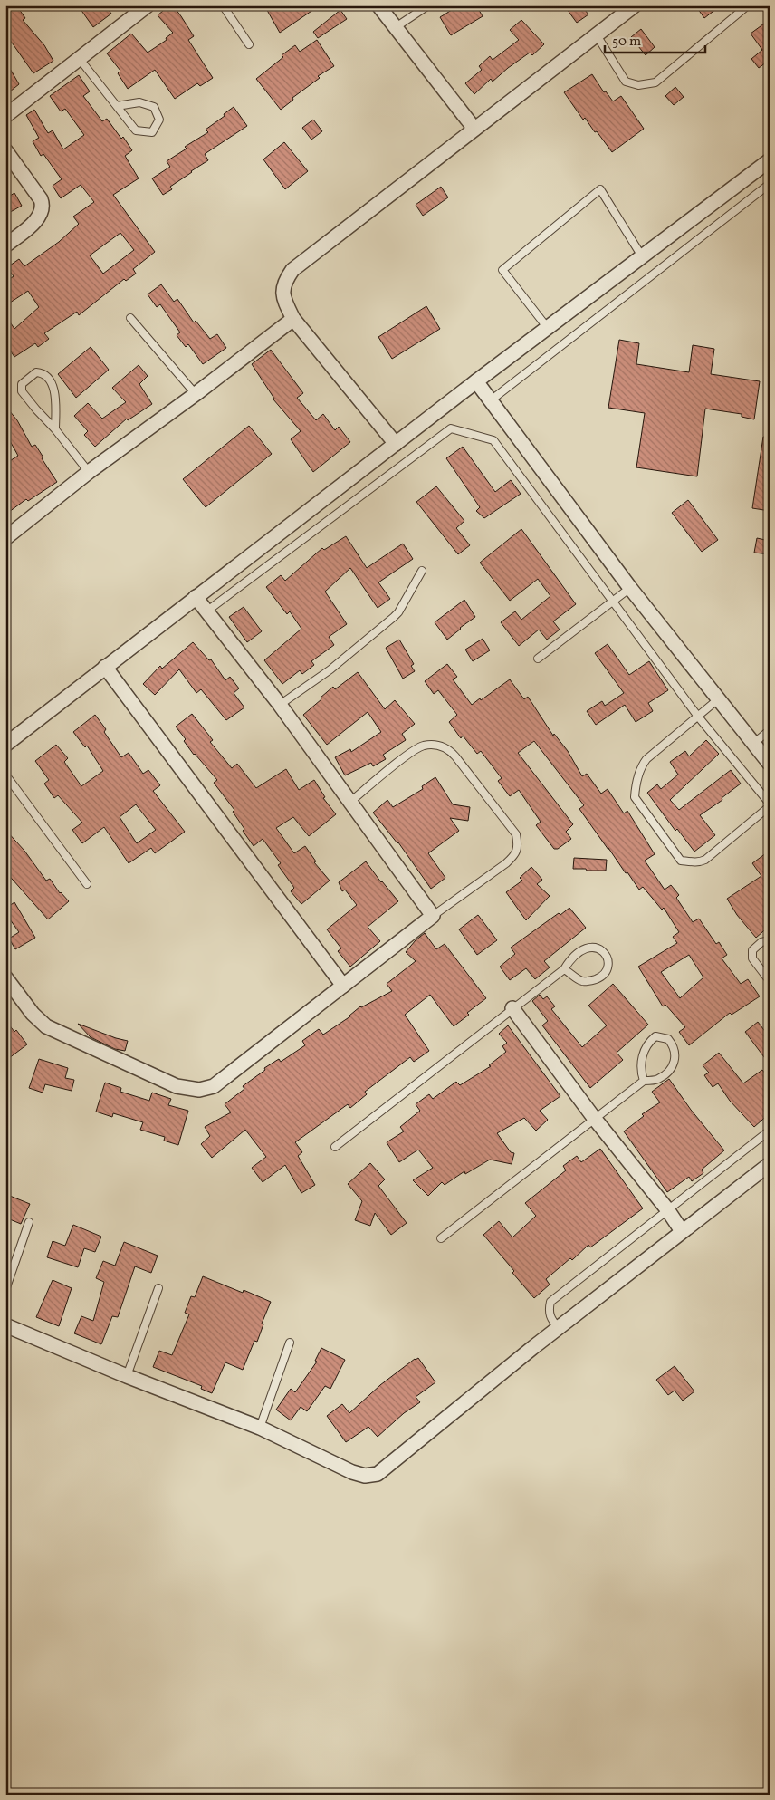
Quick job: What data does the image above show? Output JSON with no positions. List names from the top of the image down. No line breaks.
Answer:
{"scale_bar":"50 m"}
